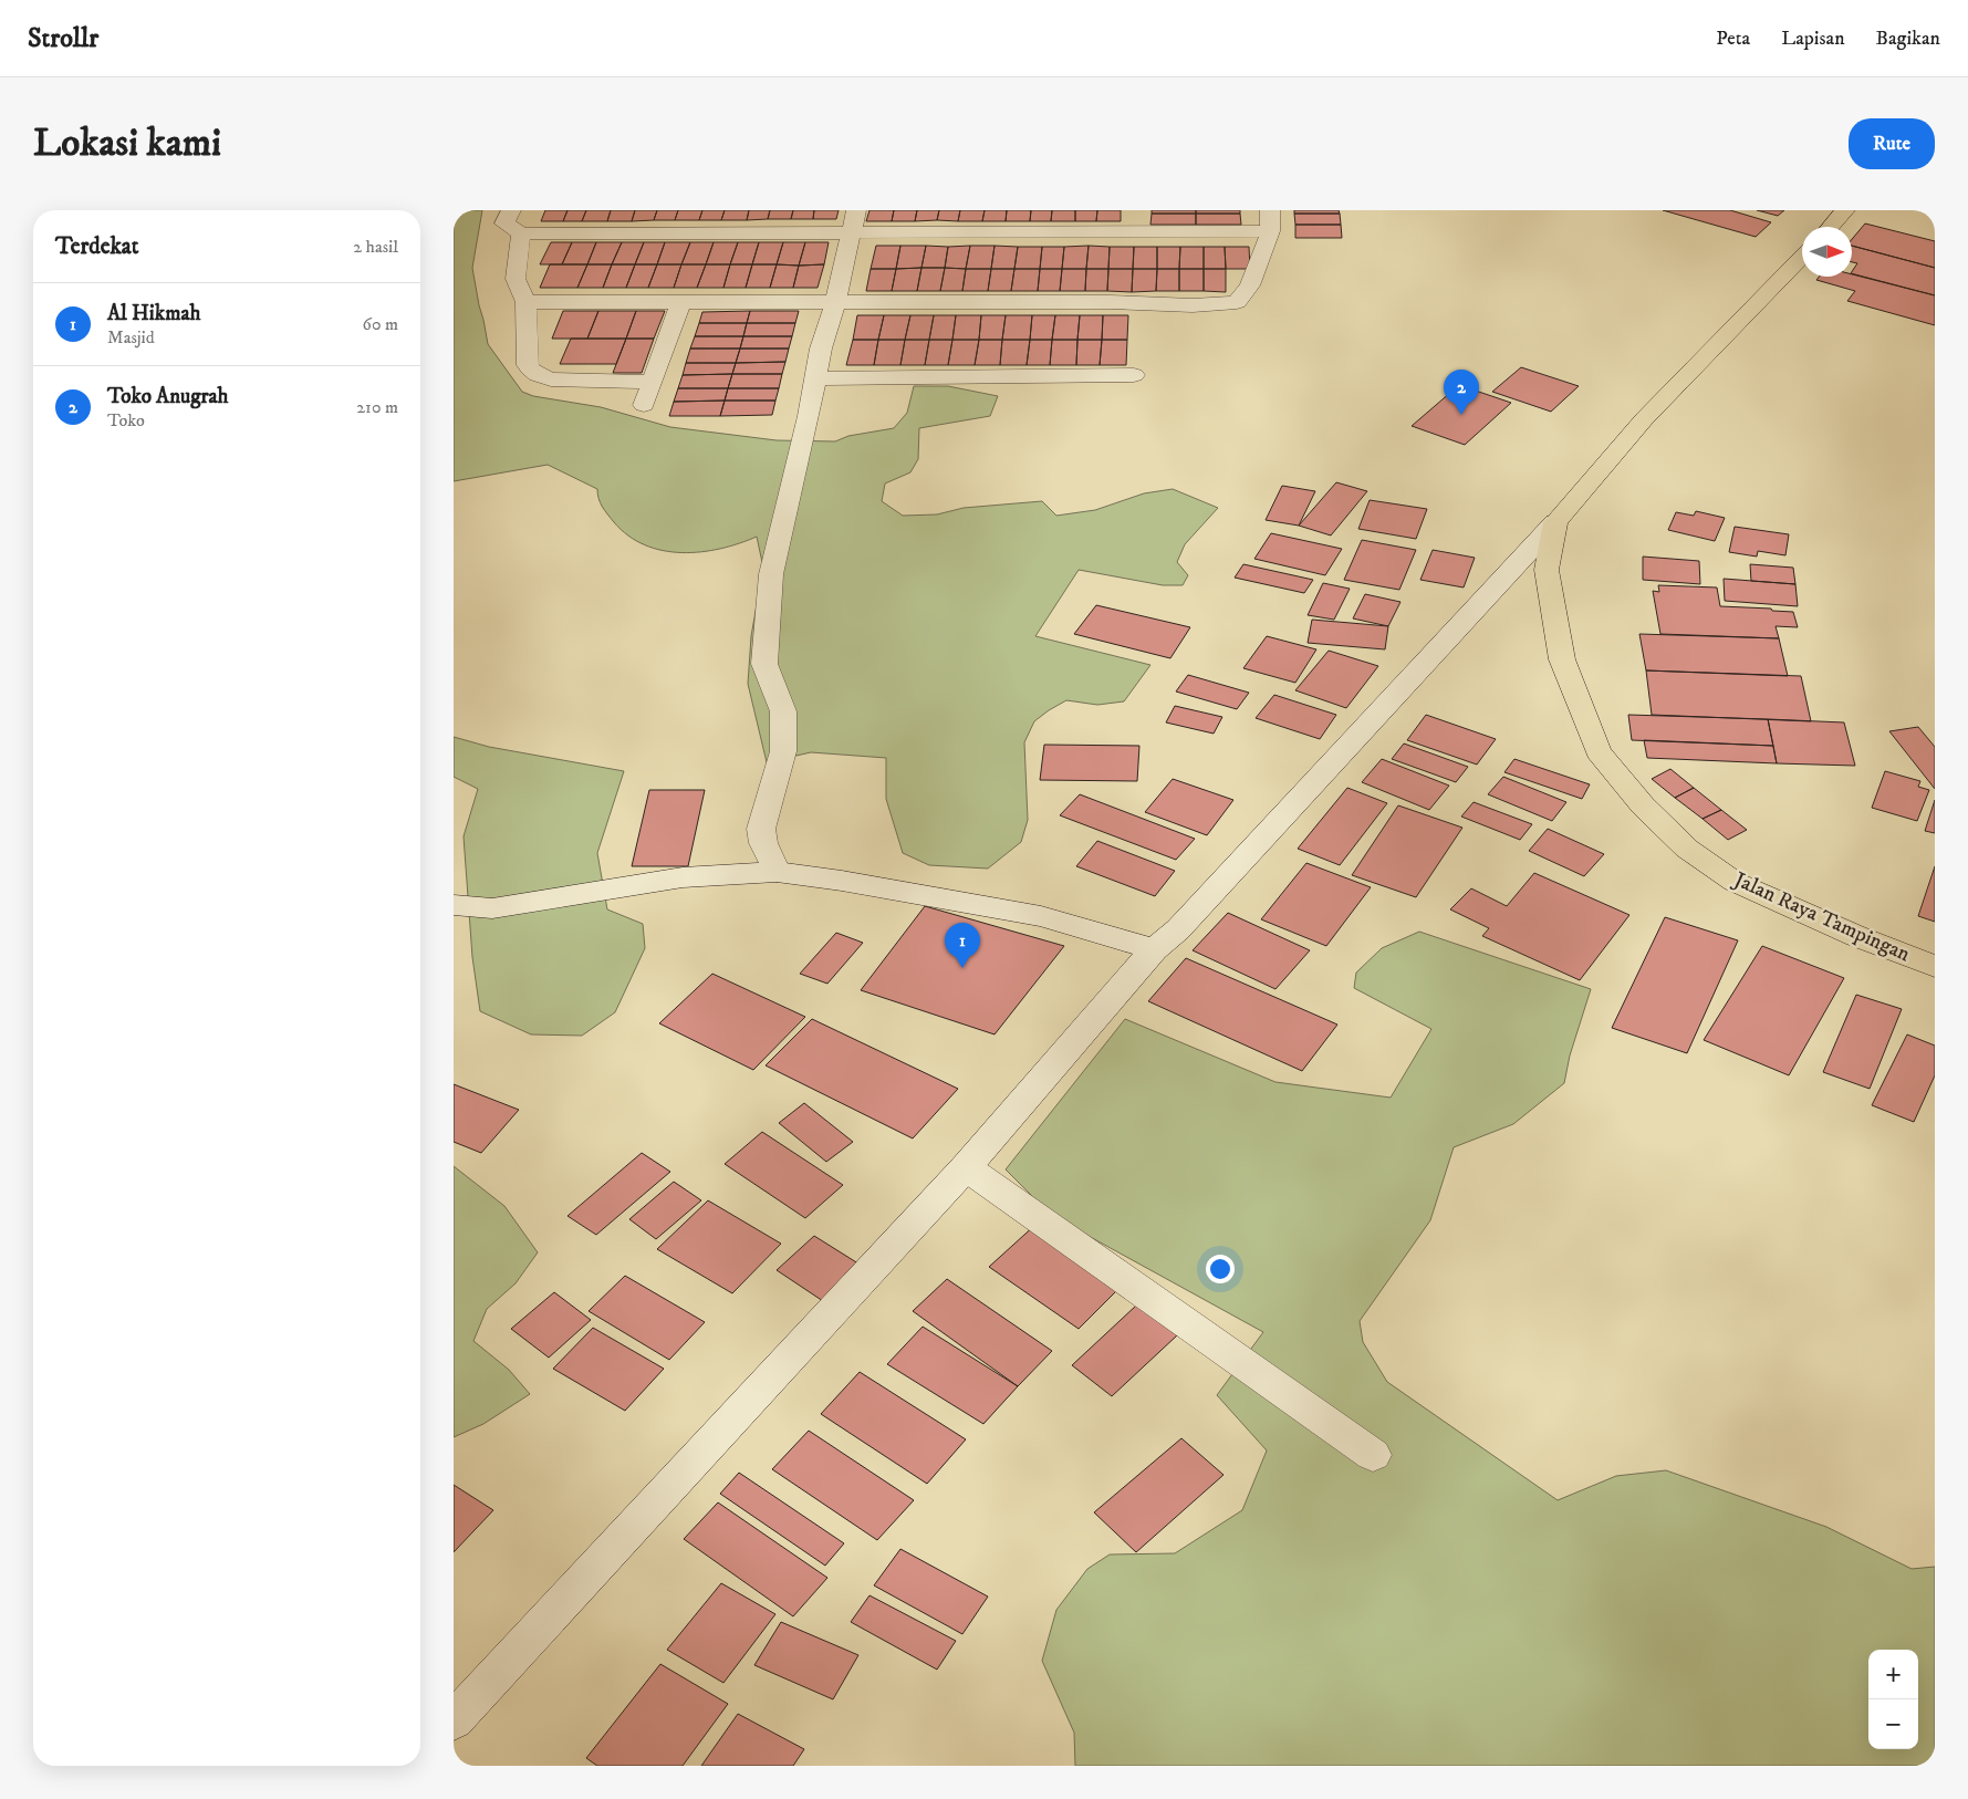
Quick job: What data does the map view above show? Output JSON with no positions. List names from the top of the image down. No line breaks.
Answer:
{"streets":{"main road":["Jalan Raya Tampingan"]},"north":"right","page":{"header":"Strollr","nav":["Peta","Lapisan","Bagikan"],"buttons":"Rute","title":"Lokasi kami","heading":["Terdekat","2 hasil"],"list":[{"mark":"1","name":"Al Hikmah","note":"Masjid","value":"60 m"},{"mark":"2","name":"Toko Anugrah","note":"Toko","value":"210 m"}],"pins":["2","1"],"map_buttons":["+","−"]}}
